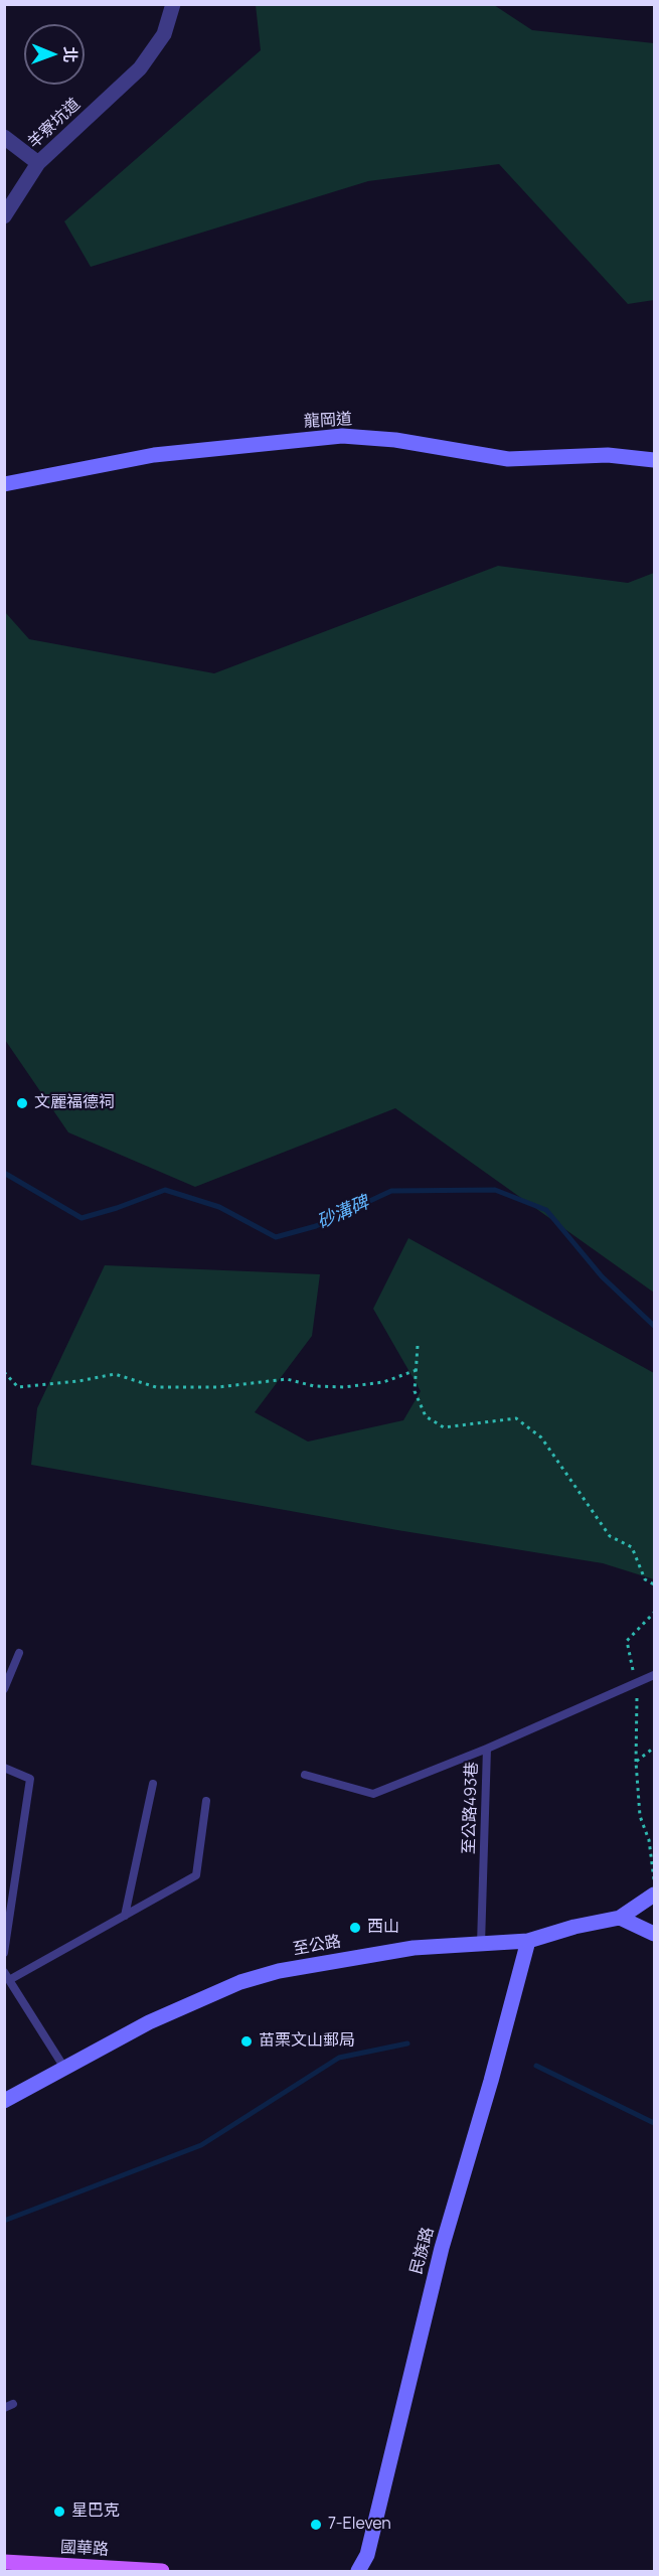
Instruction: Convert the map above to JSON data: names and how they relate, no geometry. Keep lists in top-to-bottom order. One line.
{"streets":{"main road":["國華路"],"street":["羊寮坑道","龍岡道","至公路","民族路"],"lane":["至公路493巷"]},"crossings":[["至公路493巷","至公路"],["至公路","民族路"]],"water":["砂溝碑"],"places":["文麗福德祠","西山","苗栗文山郵局","星巴克","7-Eleven"],"north":"right"}
